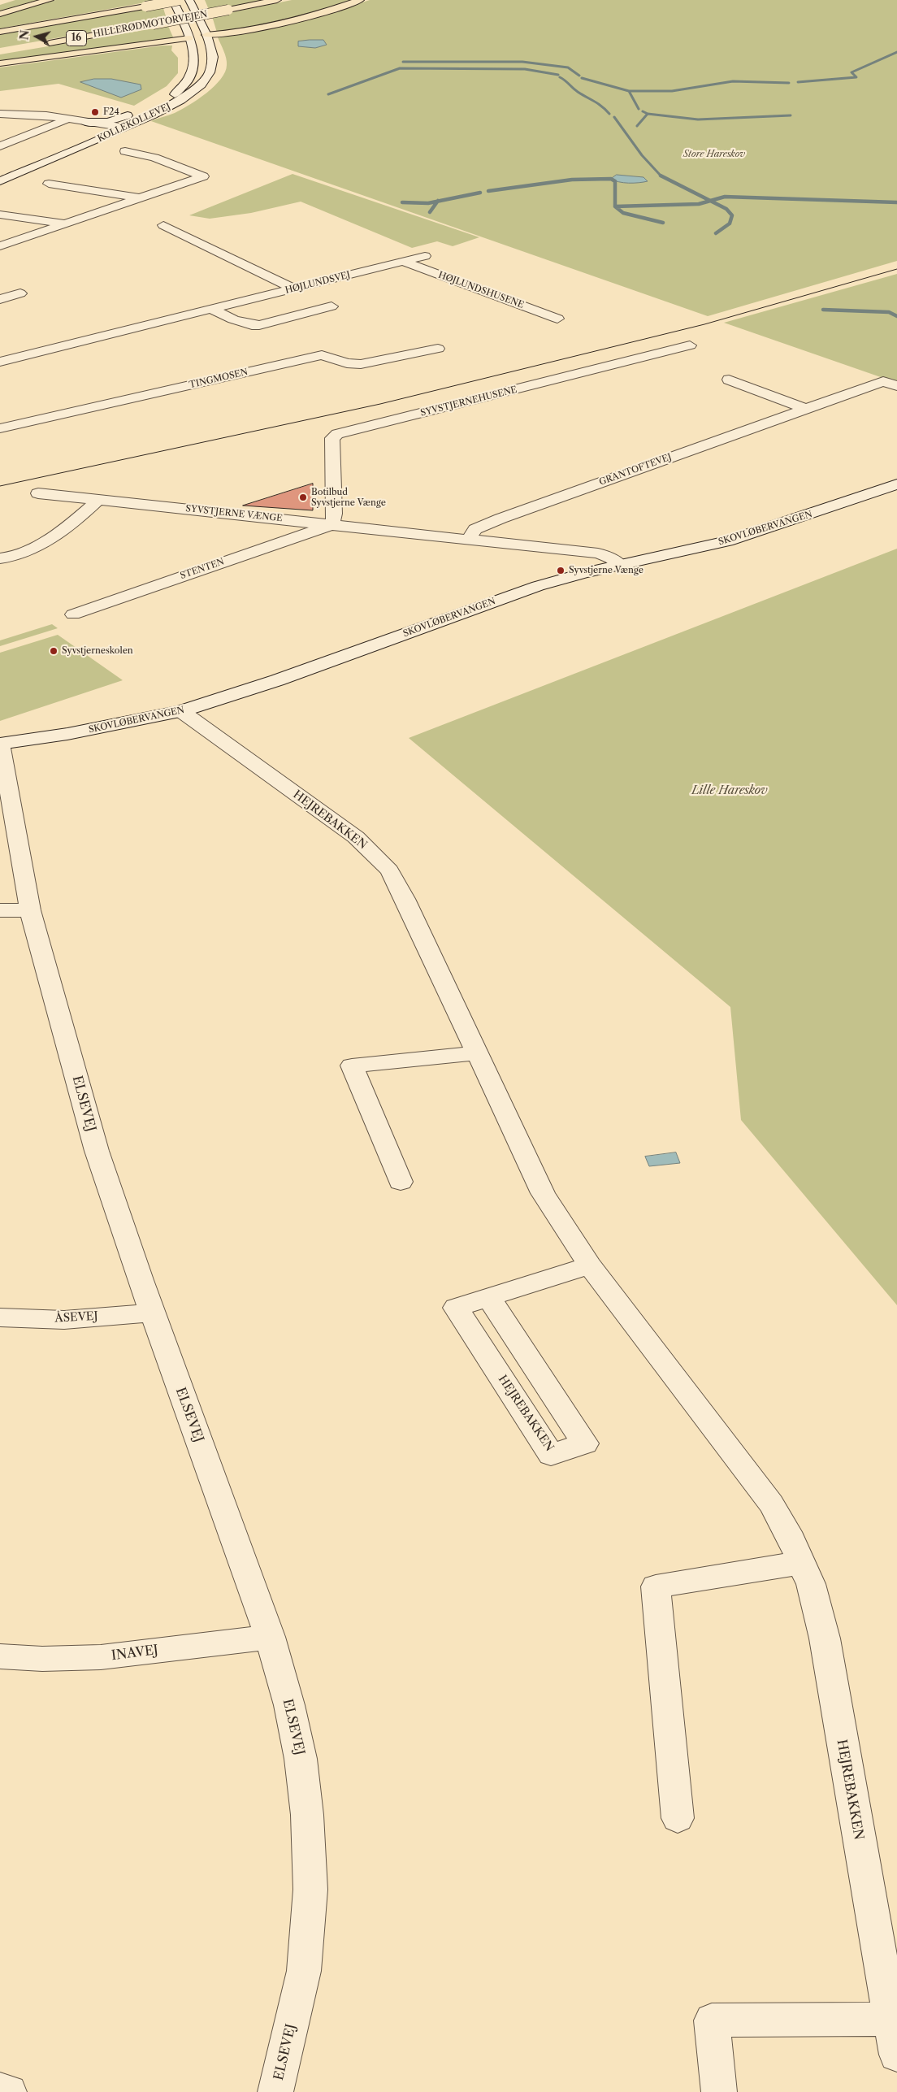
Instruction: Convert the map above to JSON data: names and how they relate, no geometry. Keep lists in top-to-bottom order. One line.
{"streets":{"highway":["HILLERØDMOTORVEJEN","16"],"street":["KOLLEKOLLEVEJ","HØJLUNDSVEJ","HØJLUNDSHUSENE","TINGMOSEN","SYVSTJERNEHUSENE","GRANTOFTEVEJ","SYVSTJERNE VÆNGE","SKOVLØBERVANGEN","STENTEN","HEJREBAKKEN","ELSEVEJ","ÅSEVEJ","INAVEJ"]},"crossings":[["HILLERØDMOTORVEJEN","KOLLEKOLLEVEJ"],["HØJLUNDSVEJ","HØJLUNDSHUSENE"],["SYVSTJERNEHUSENE","SYVSTJERNE VÆNGE"],["SYVSTJERNEHUSENE","STENTEN"],["GRANTOFTEVEJ","SYVSTJERNE VÆNGE"],["SYVSTJERNE VÆNGE","SKOVLØBERVANGEN"],["SYVSTJERNE VÆNGE","STENTEN"],["SKOVLØBERVANGEN","HEJREBAKKEN"],["SKOVLØBERVANGEN","ELSEVEJ"],["ELSEVEJ","ÅSEVEJ"],["ELSEVEJ","INAVEJ"]],"parks":["Store Hareskov","Lille Hareskov"],"places":["F24","Botilbud Syvstjerne Vænge","Syvstjerne Vænge","Syvstjerneskolen"],"north":"left"}
